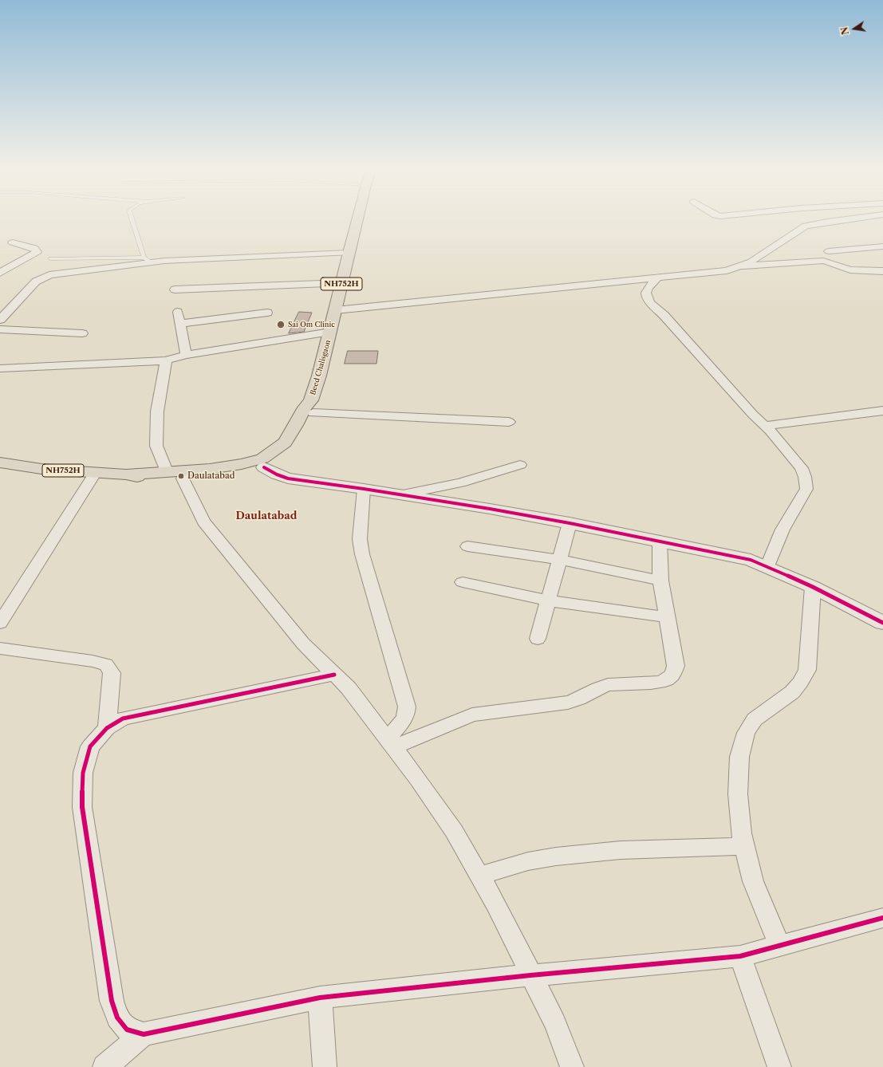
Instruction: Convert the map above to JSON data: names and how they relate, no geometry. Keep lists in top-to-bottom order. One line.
{"streets":{"highway":["NH752H","Beed Chalisgaon"]},"districts":["Daulatabad"],"places":["Sai Om Clinic","Daulatabad"],"north":"left"}
